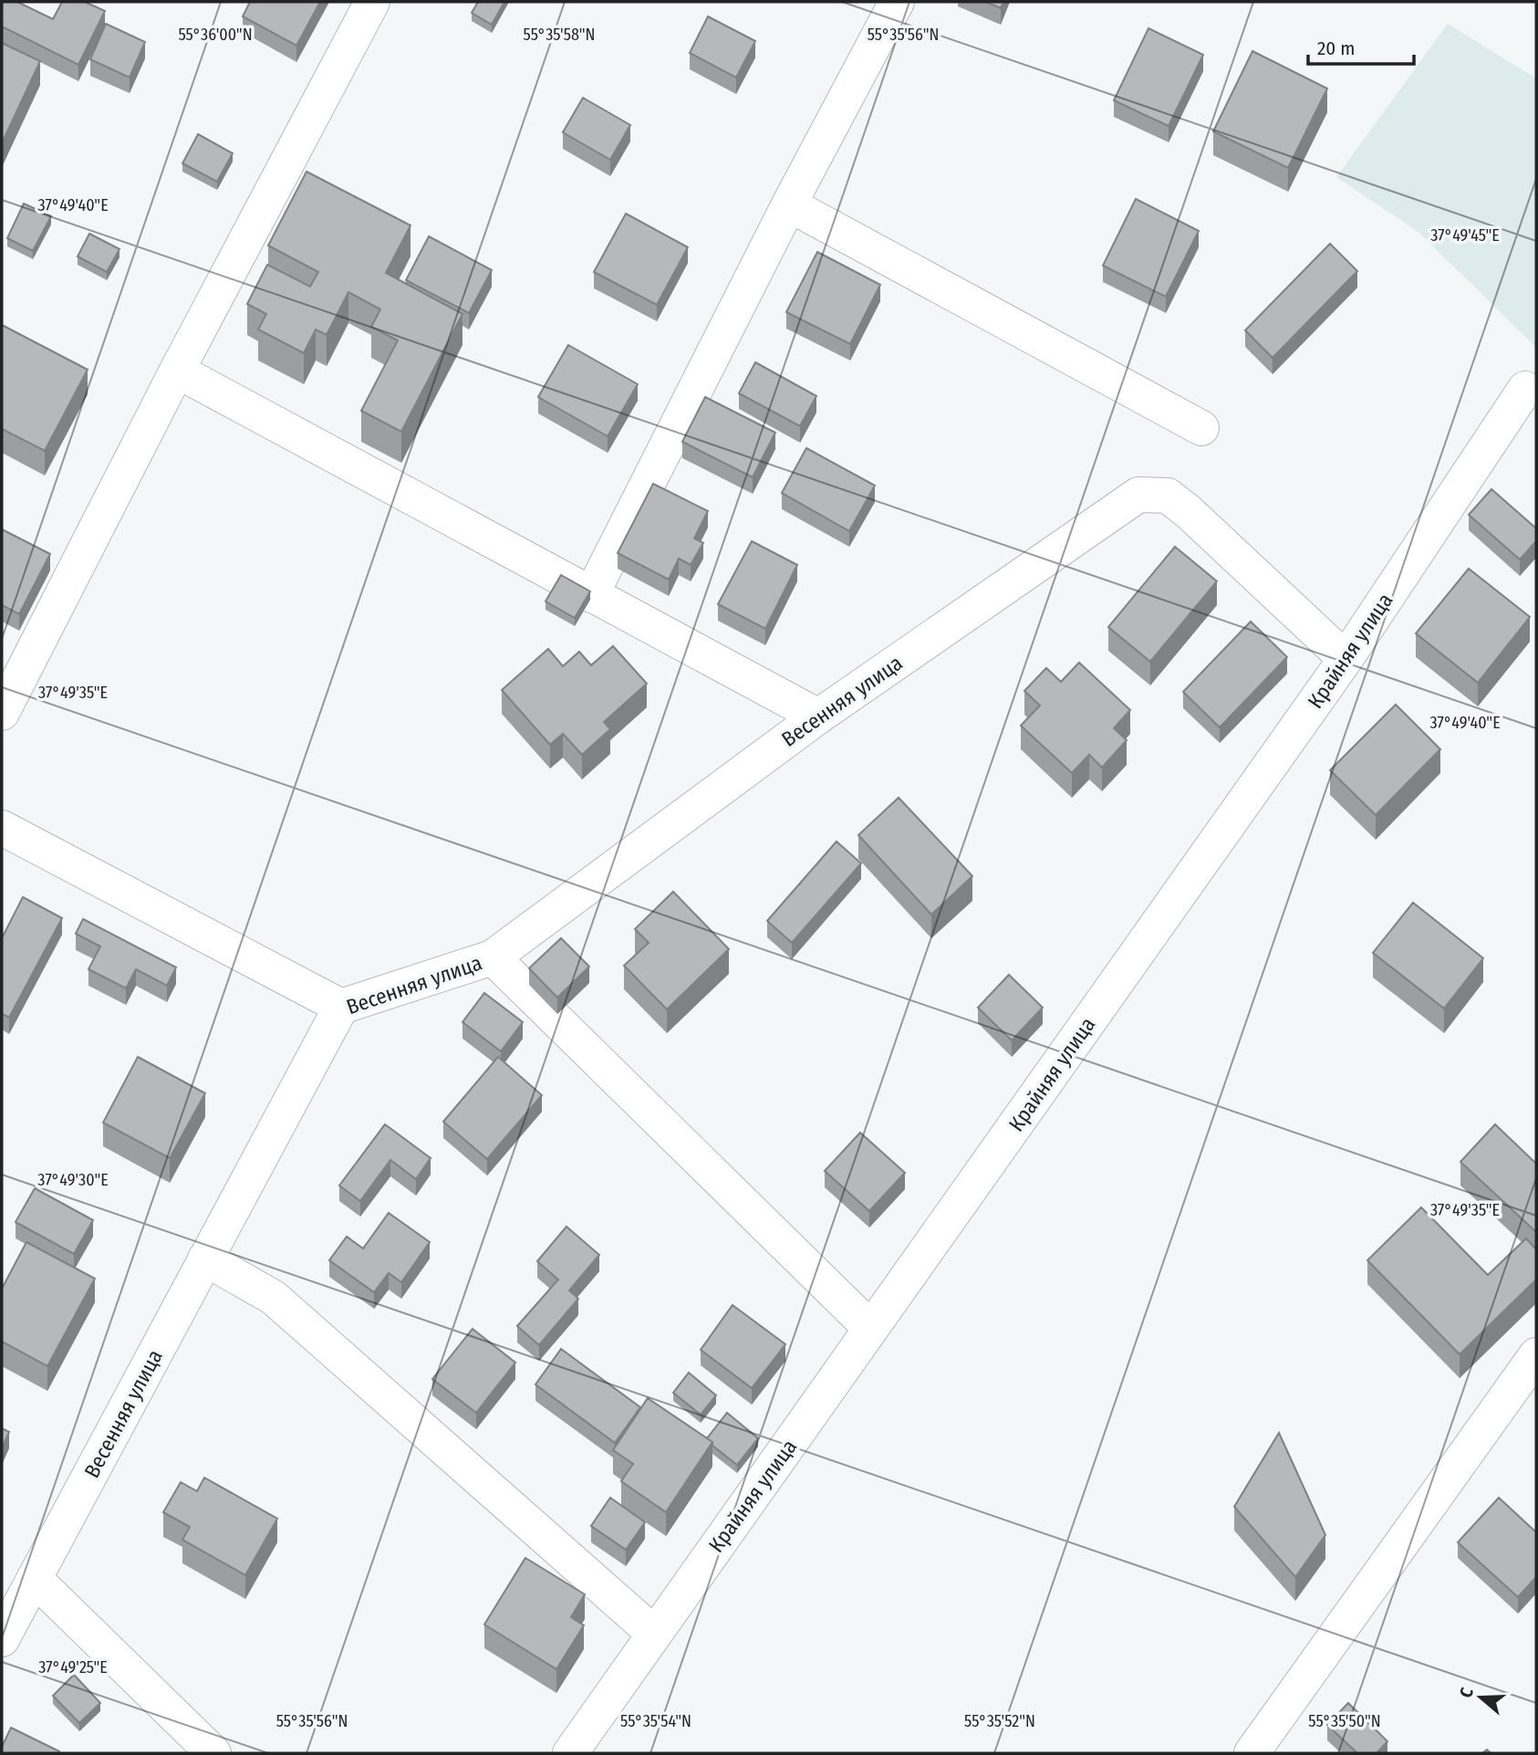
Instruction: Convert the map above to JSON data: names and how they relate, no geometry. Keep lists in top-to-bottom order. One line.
{"streets":{"street":["Крайняя улица","Весенняя улица"]},"crossings":[["Крайняя улица","Весенняя улица"]],"scale_bar":"20 m","north":"left","coordinates":["55°36'00\"N","55°35'58\"N","55°35'56\"N","37°49'40\"E","37°49'45\"E","37°49'35\"E","37°49'30\"E","37°49'25\"E","55°35'54\"N","55°35'52\"N","55°35'50\"N"]}
